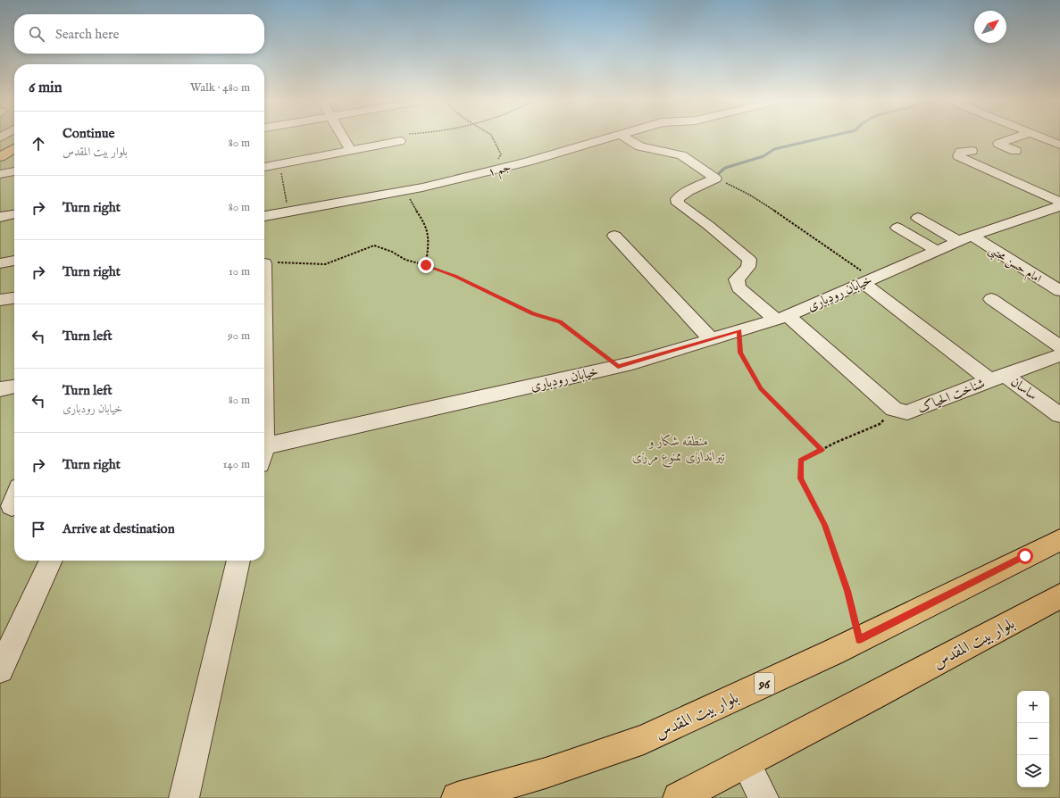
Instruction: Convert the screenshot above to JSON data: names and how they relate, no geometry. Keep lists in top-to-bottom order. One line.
{"streets":{"main road":["بلوار بیت المقدس","96"],"street":["جم ۱","امام حسن مجتبی","خیابان رودباری","ساسان","شناخت الحیاک"]},"crossings":[["امام حسن مجتبی","خیابان رودباری"],["خیابان رودباری","ساسان"],["ساسان","شناخت الحیاک"]],"parks":["منطقه شکار و تیراندازی ممنوع مرزی"],"north":"top right","page":{"search":"Search here","heading":["6 min","Walk · 480 m"],"list":[["Continue","بلوار بیت المقدس","80 m"],["Turn right","80 m"],["Turn right","10 m"],["Turn left","90 m"],["Turn left","خیابان رودباری","80 m"],["Turn right","140 m"],"Arrive at destination"],"map_buttons":["+","−"]}}
